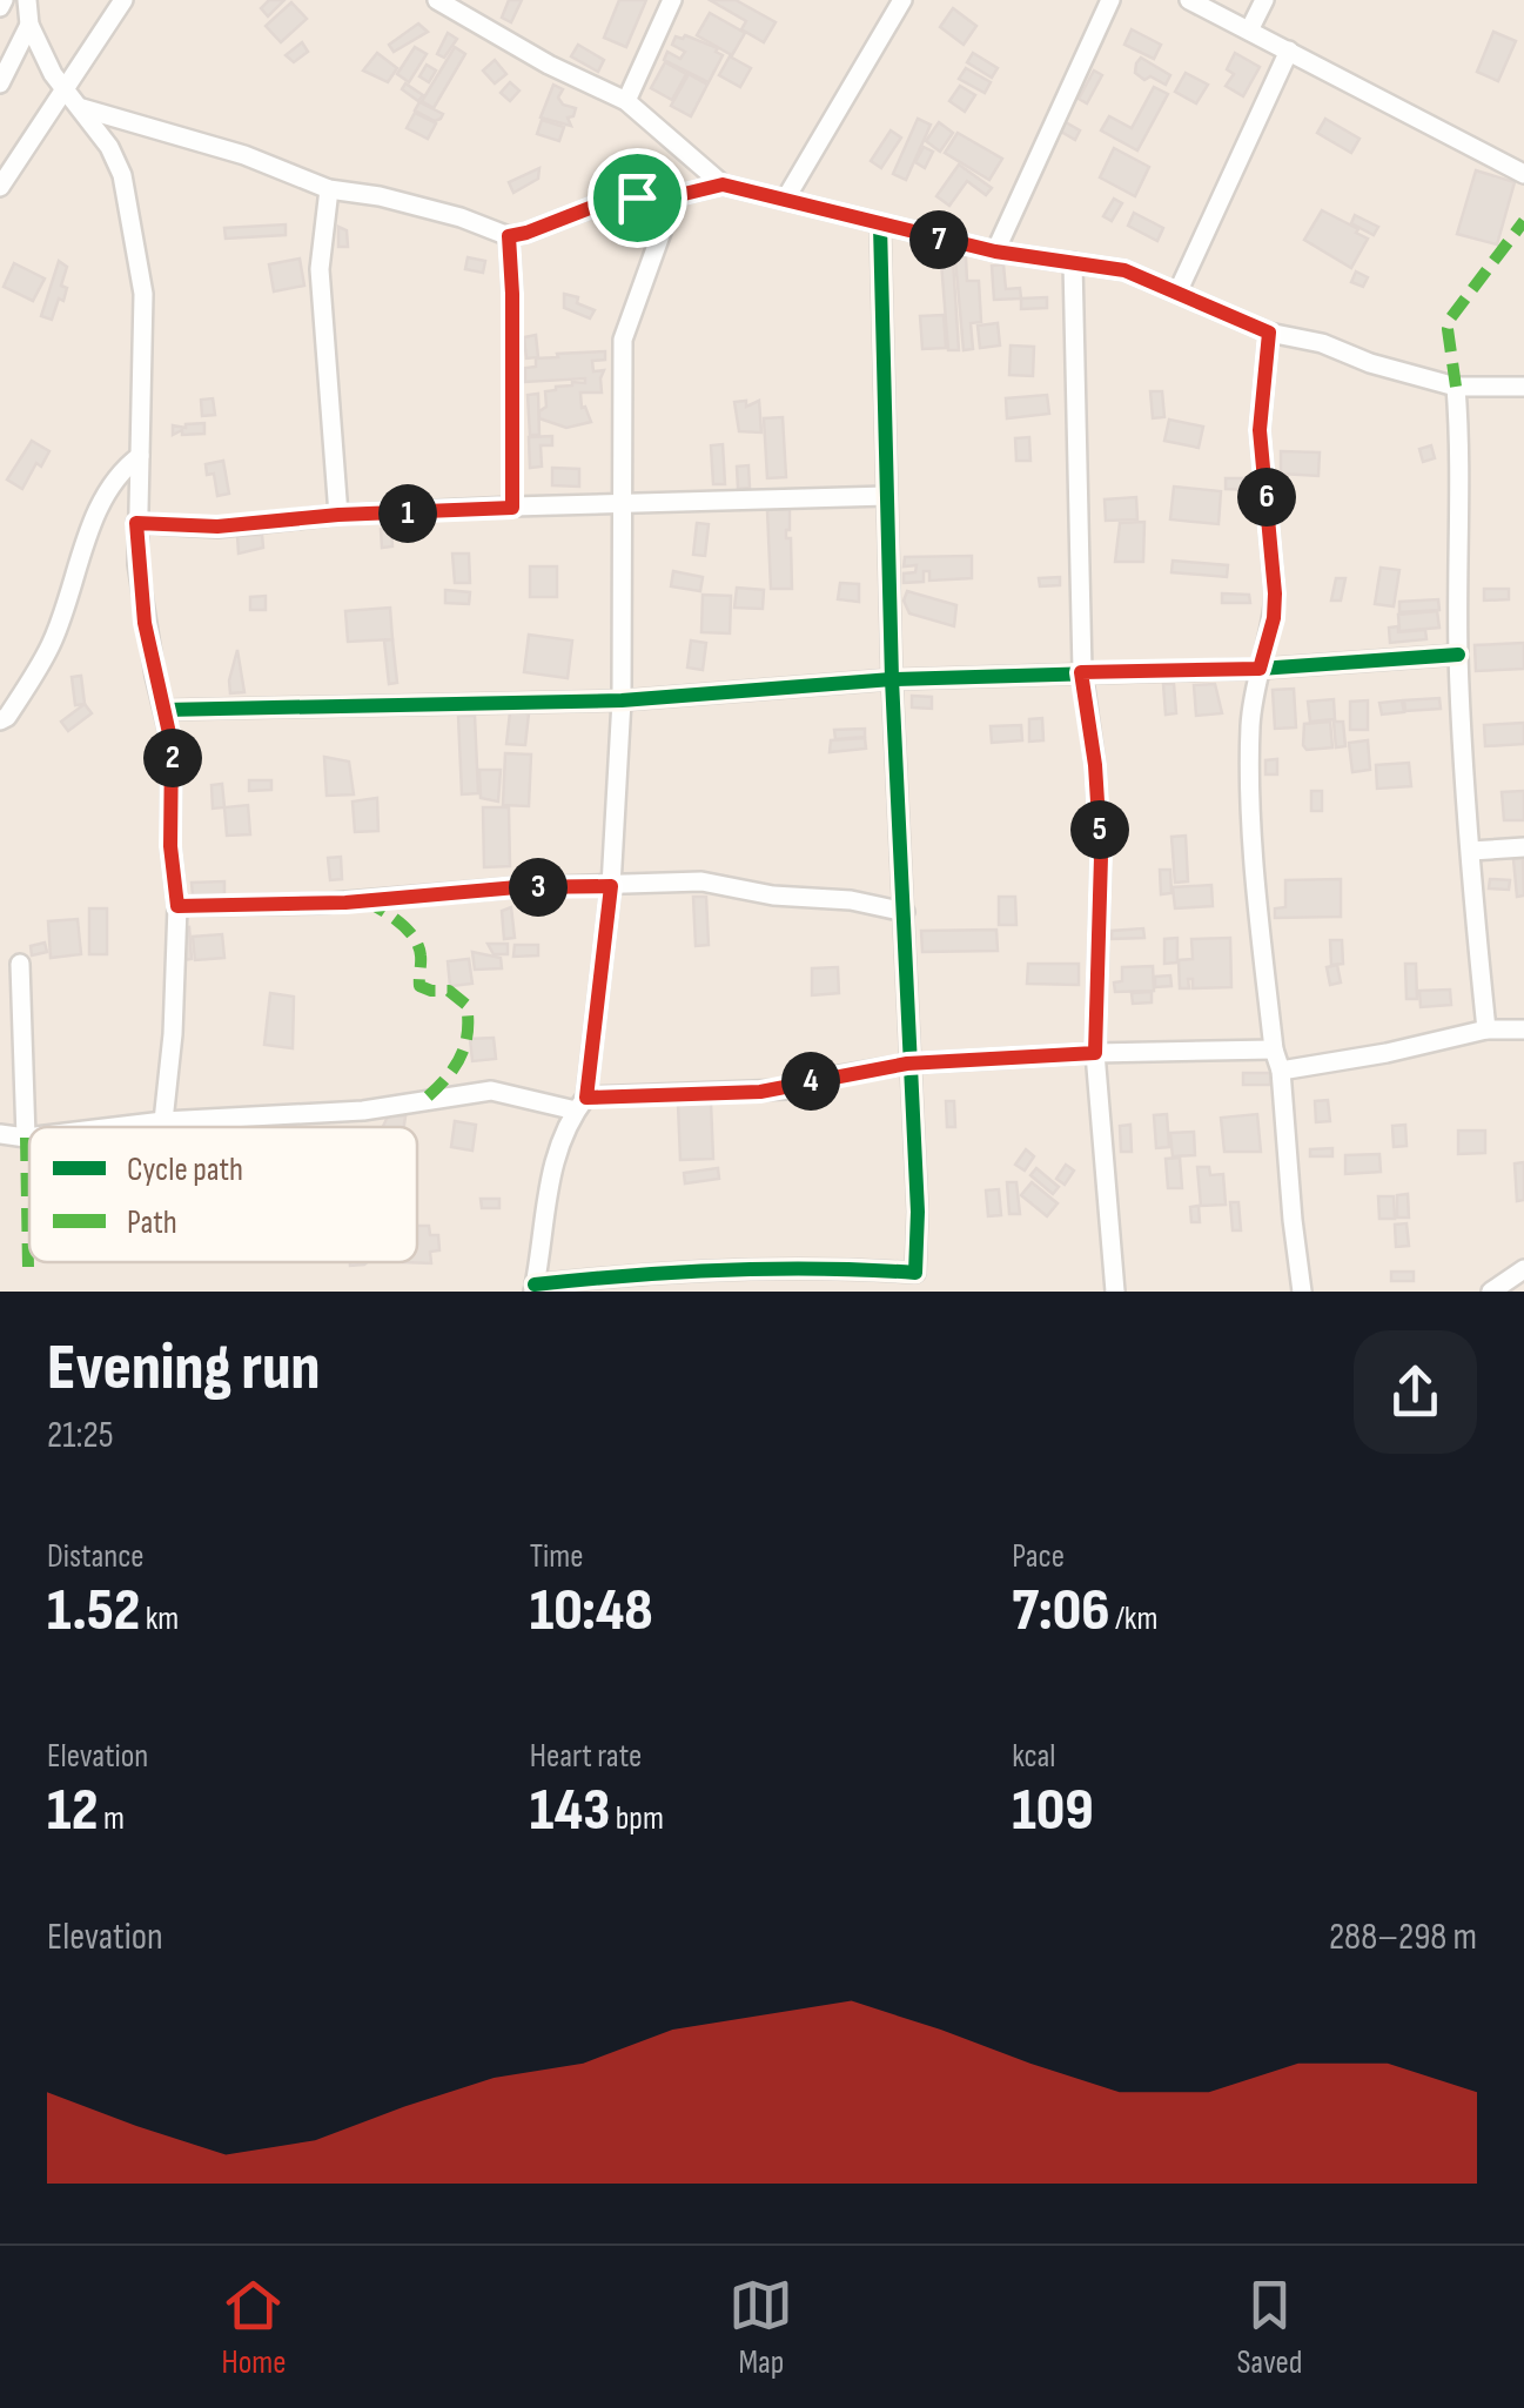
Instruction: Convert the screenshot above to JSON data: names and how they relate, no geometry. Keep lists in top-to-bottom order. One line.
{"legend":["Cycle path","Path"],"page":{"pins":["7","6","1","2","5","3","4"],"heading":["Evening run","21:25"],"stats":[["Distance","1.52 km"],["Time","10:48"],["Pace","7:06 /km"],["Elevation","12 m"],["Heart rate","143 bpm"],["kcal","109"]],"chart":["Elevation","288–298 m"],"tabs":["Home","Map","Saved"]}}
